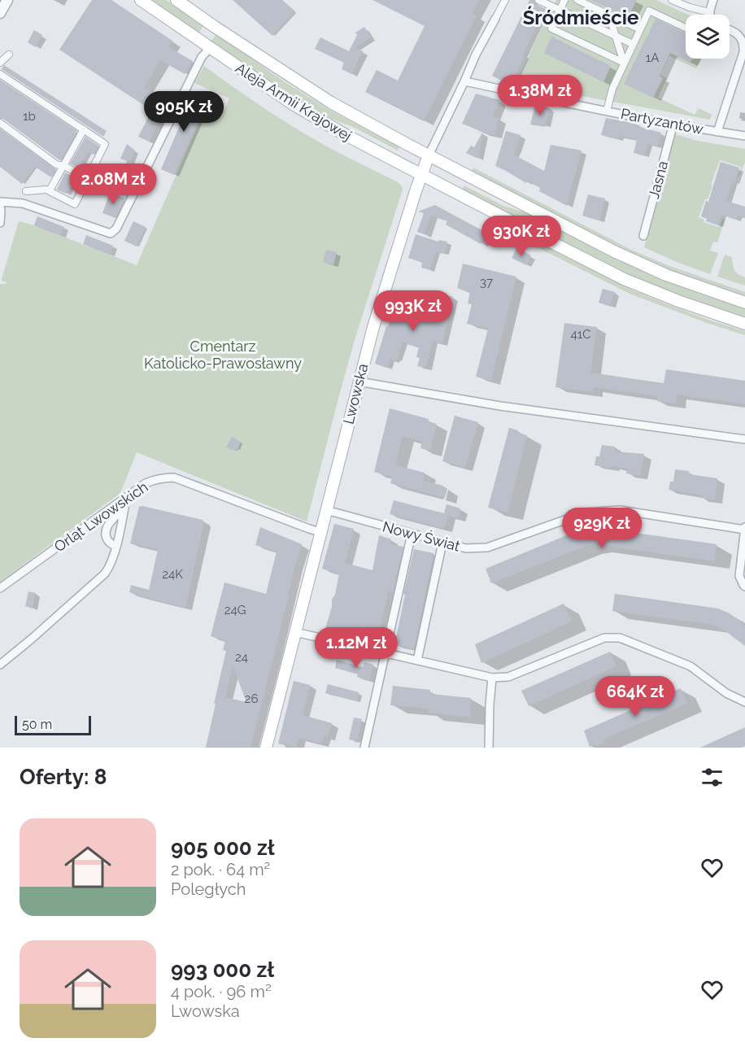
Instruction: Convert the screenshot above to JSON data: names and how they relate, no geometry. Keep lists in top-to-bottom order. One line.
{"streets":{"main road":["Aleja Armii Krajowej","Lwowska"],"street":["Partyzantów","Jasna","Orląt Lwowskich","Nowy Świat"]},"crossings":[["Aleja Armii Krajowej","Lwowska"],["Partyzantów","Jasna"],["Partyzantów","Lwowska"],["Lwowska","Orląt Lwowskich"],["Lwowska","Nowy Świat"]],"districts":["Śródmieście"],"parks":["Cmentarz Katolicko-Prawosławny"],"house_numbers":["1A","1b","37","41C","24K","24G","24","26"],"scale_bar":"50 m","page":{"price":["1.38M zł","905K zł","2.08M zł","930K zł","993K zł","929K zł","1.12M zł","664K zł"],"scale":"50 m","heading":"Oferty: 8","list":[{"name":"905 000 zł","note":"2 pok. · 64 m² · Poległych"},{"name":"993 000 zł","note":"4 pok. · 96 m² · Lwowska"}]}}
